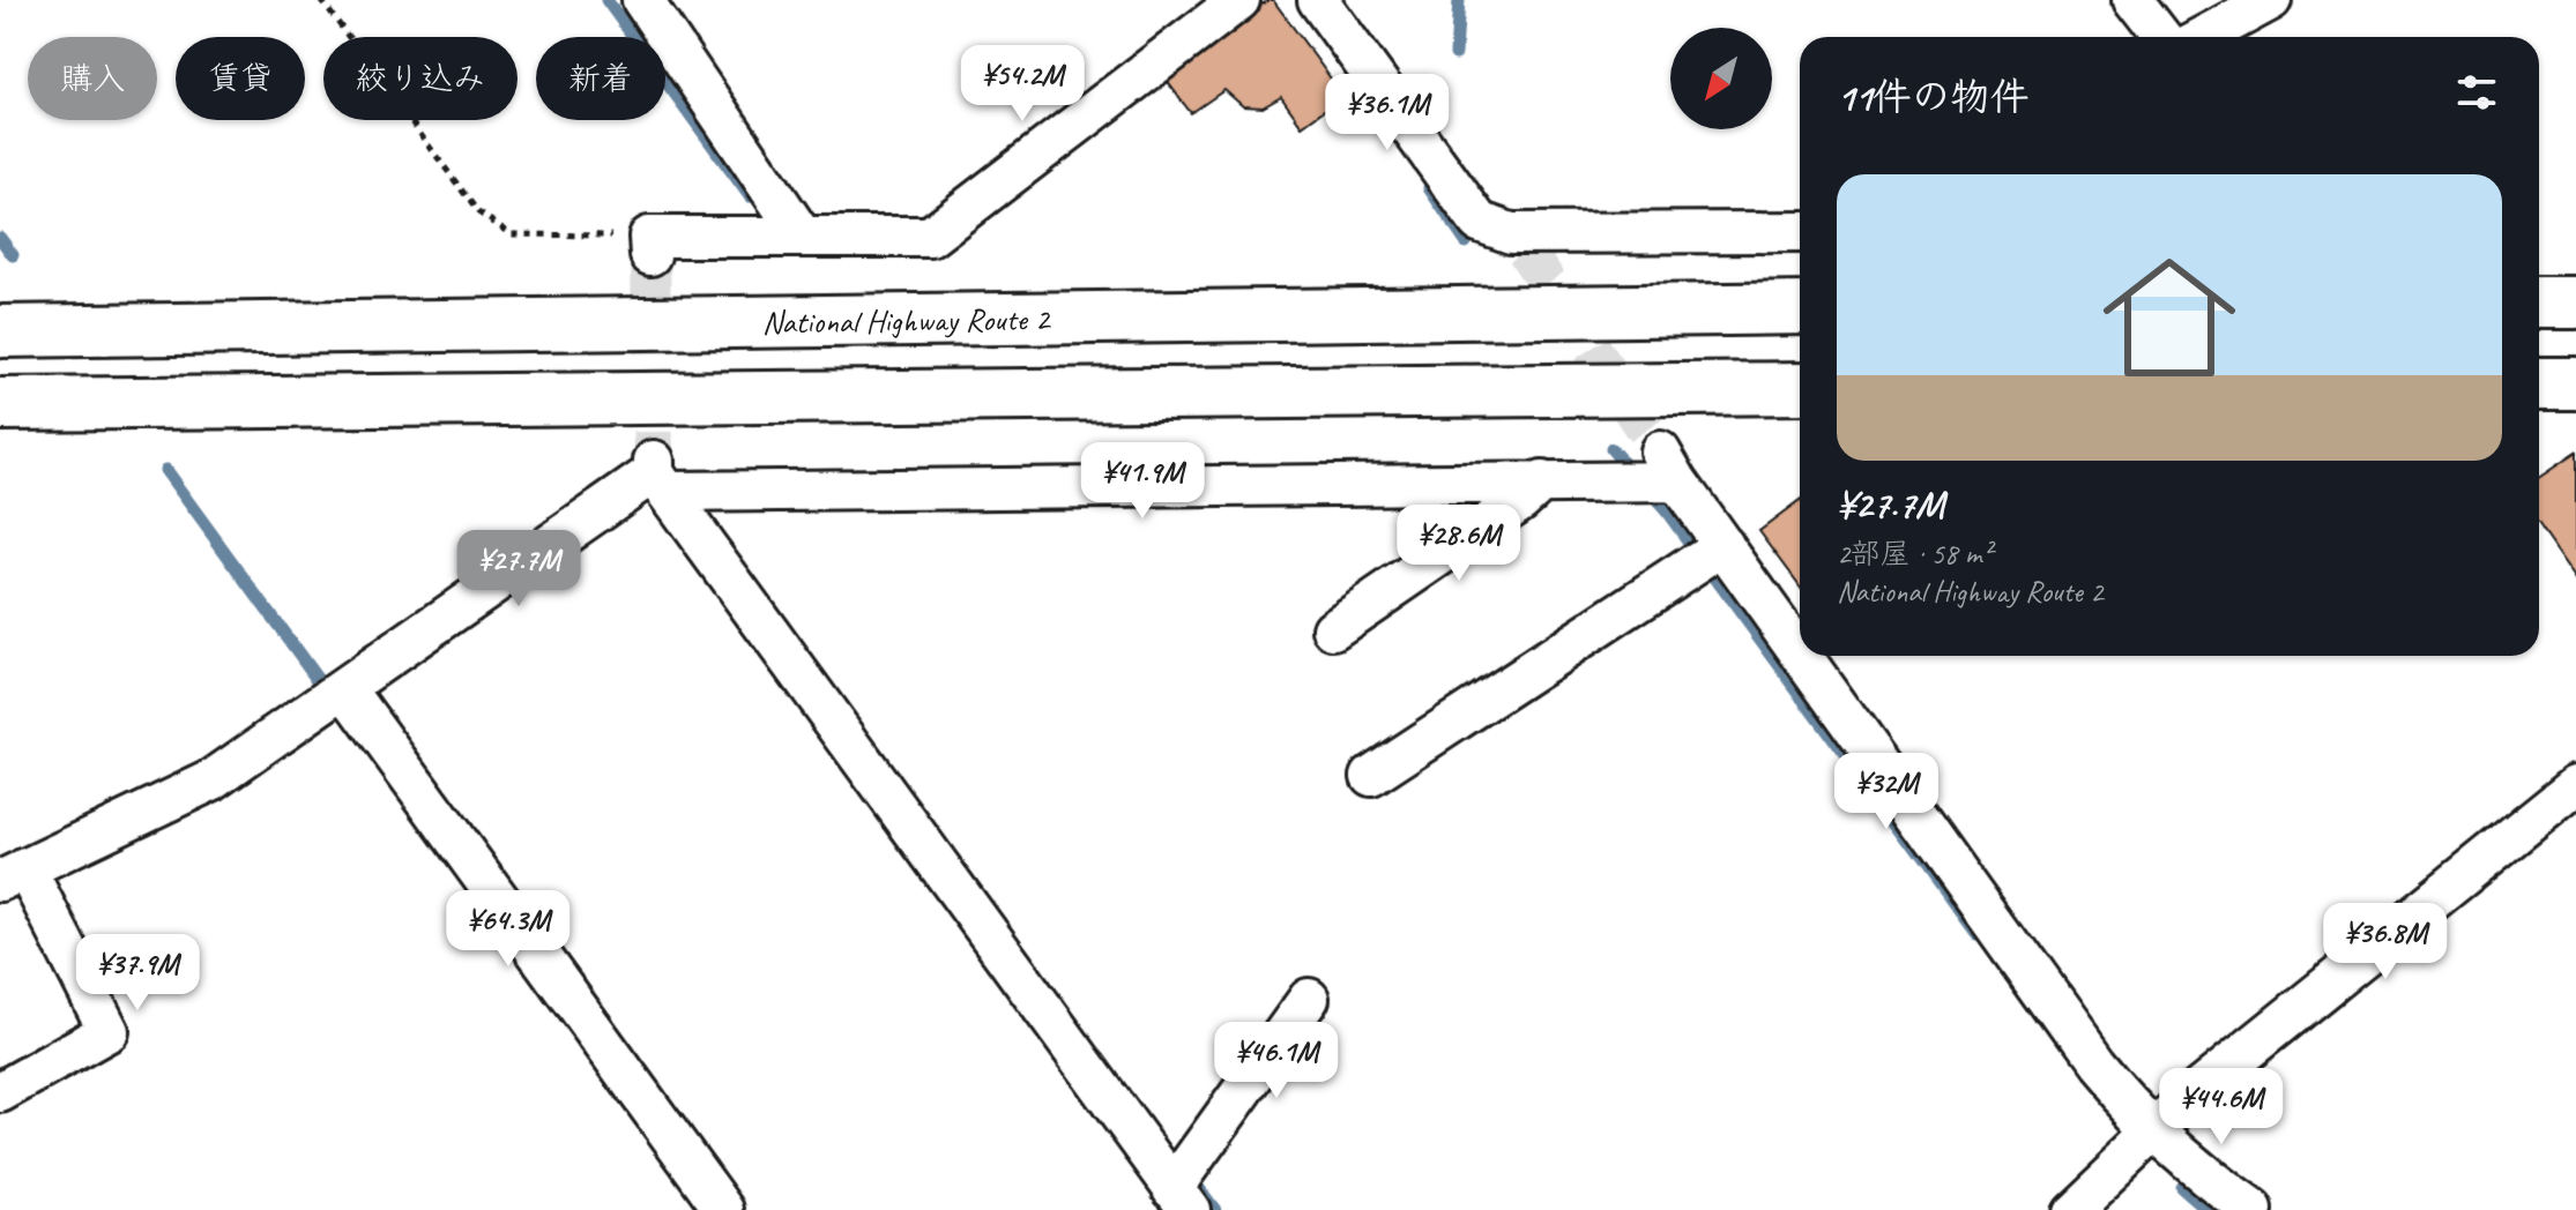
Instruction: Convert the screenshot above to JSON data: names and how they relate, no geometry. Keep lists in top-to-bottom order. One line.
{"streets":{"highway":["National Highway Route 2"]},"north":"bottom left","page":{"chip":["購入","賃貸","絞り込み","新着"],"heading":"11件の物件","price":["¥54.2M","¥36.1M","¥41.9M","¥28.6M","¥27.7M","¥32M","¥64.3M","¥36.8M","¥37.9M","¥46.1M","¥44.6M"],"list":[{"name":"¥27.7M","note":"2部屋 · 58 m² · National Highway Route 2"}]}}
